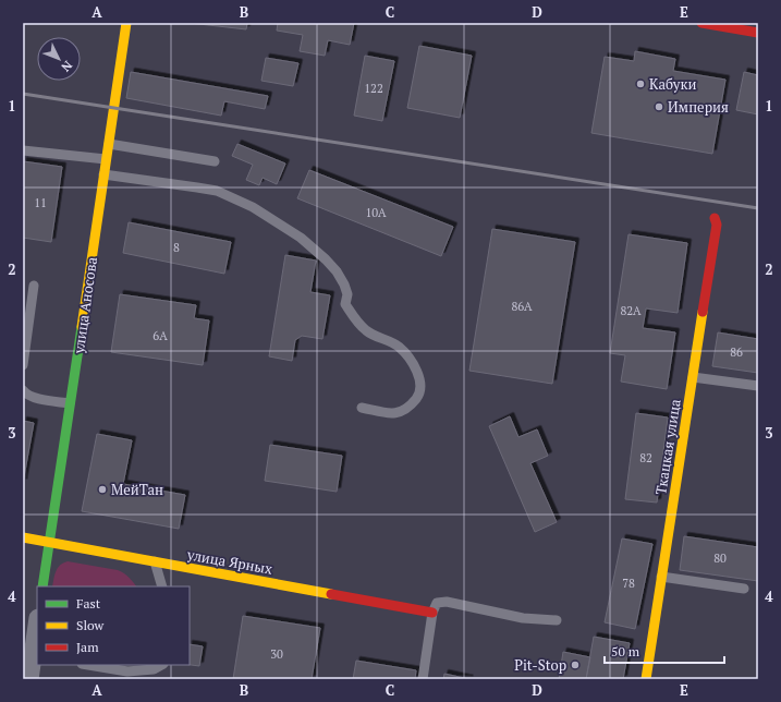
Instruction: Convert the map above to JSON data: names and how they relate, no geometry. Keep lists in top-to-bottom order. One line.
{"streets":{"street":["улица Аносова","Ткацкая улица","улица Ярных"]},"crossings":[["улица Аносова","улица Ярных"]],"places":["Кабуки","Империя","МейТан","Pit-Stop"],"house_numbers":["122","11","10А","8","86А","82А","6А","86","82","80","78","30"],"legend":["Fast","Slow","Jam"],"scale_bar":"50 m","north":"bottom right","grid":{"columns":["A","B","C","D","E"],"rows":["1","2","3","4"]}}
